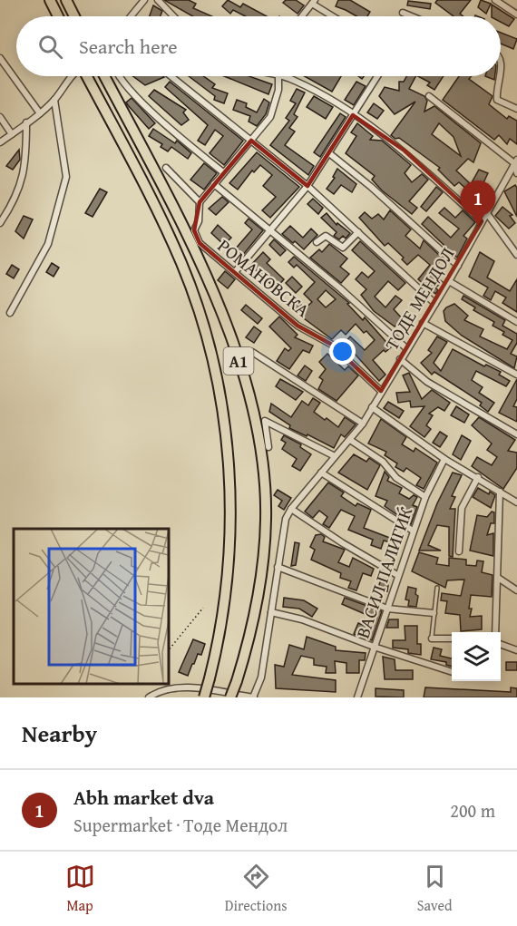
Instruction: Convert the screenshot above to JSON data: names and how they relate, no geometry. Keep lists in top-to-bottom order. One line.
{"streets":{"highway":["A1"],"street":["РОМАНОВСКА","ТОДЕ МЕНДОЛ","ВАСИЛ ПАЛИГИЌ"]},"crossings":[["РОМАНОВСКА","ТОДЕ МЕНДОЛ"]],"page":{"search":"Search here","pins":"1","heading":"Nearby","list":[{"mark":"1","name":"Abh market dva","note":"Supermarket · Тоде Мендол","value":"200 m"}],"nav":["Map","Directions","Saved"]}}
